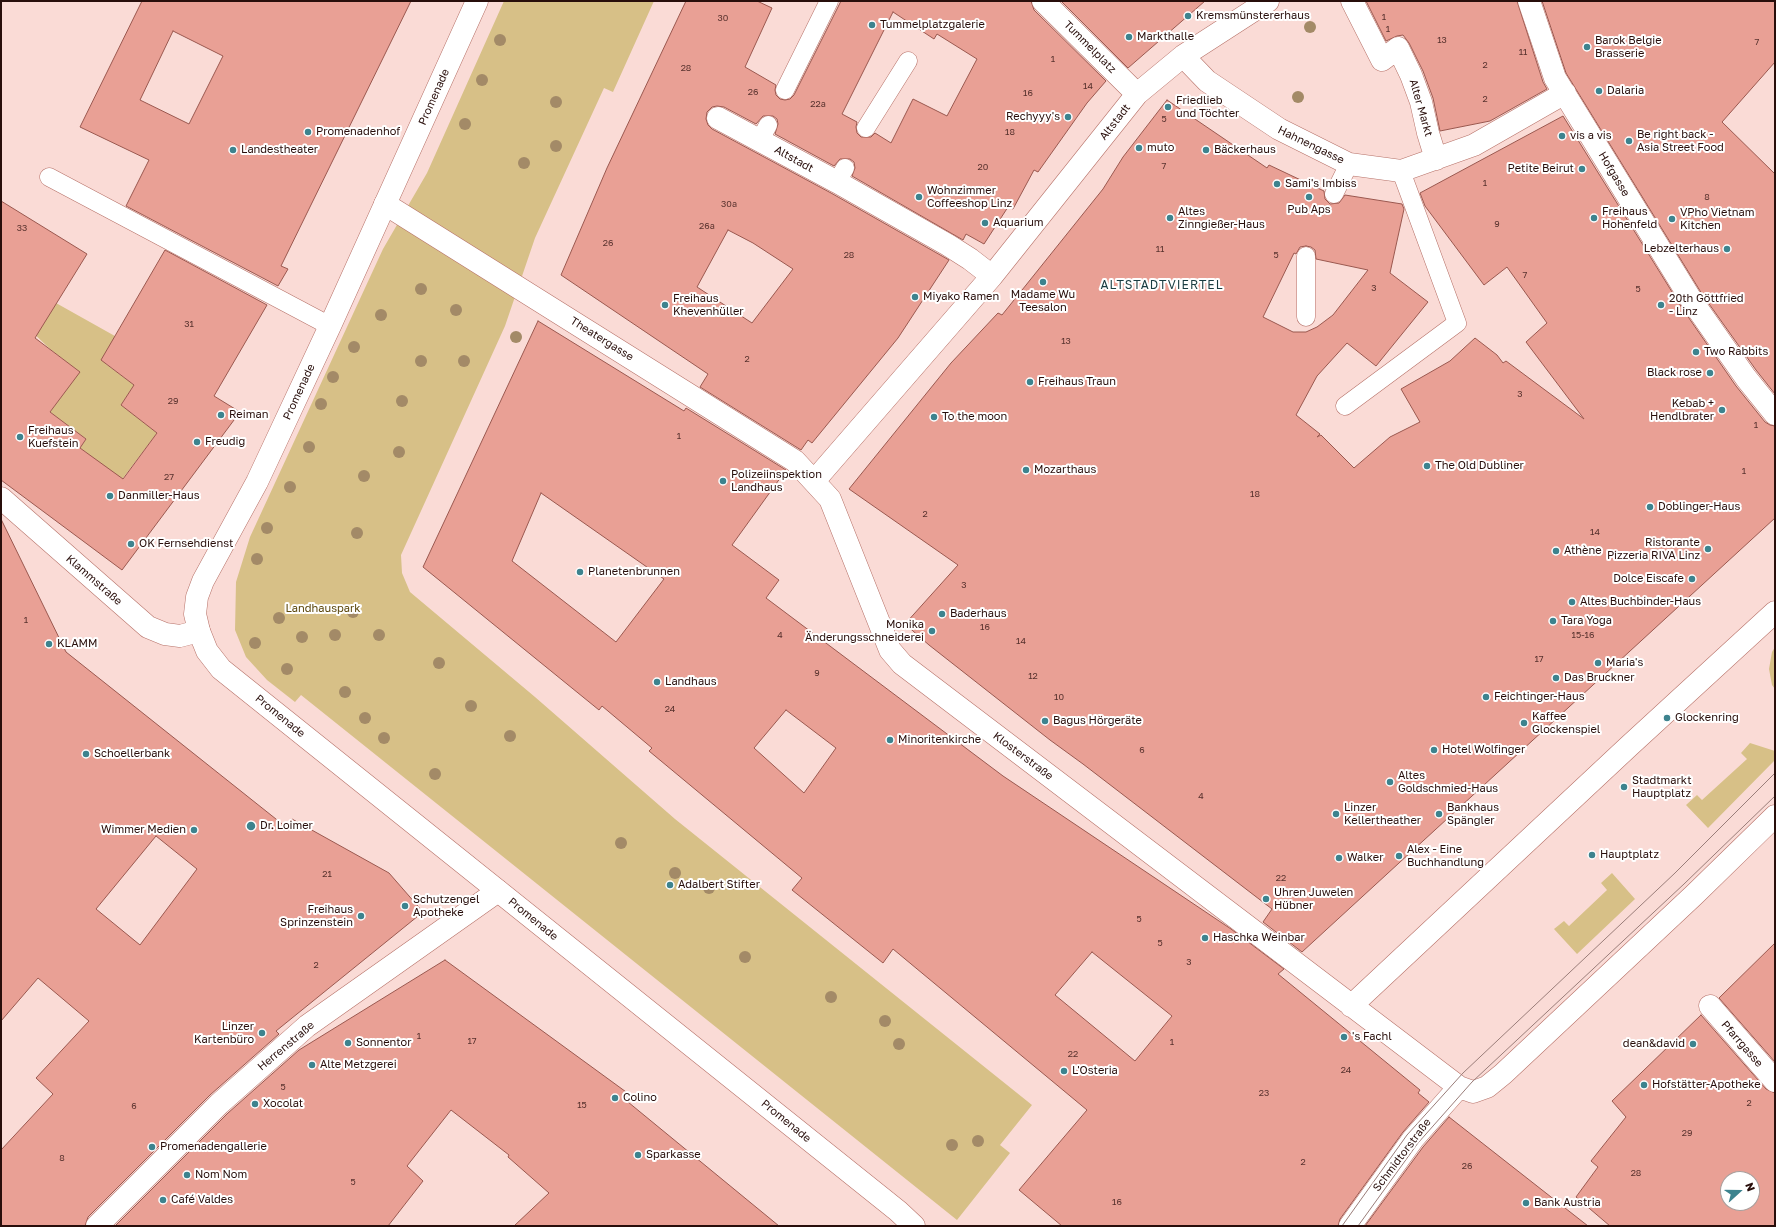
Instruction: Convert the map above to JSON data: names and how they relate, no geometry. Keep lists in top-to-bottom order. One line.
{"streets":{"street":["Tummelplatz","Promenade","Alter Markt","Altstadt","Hahnengasse","Hofgasse","Theatergasse","Klammstraße","Klosterstraße","Pfarrgasse","Herrenstraße","Schmidtorstraße"]},"crossings":[["Tummelplatz","Altstadt"],["Promenade","Theatergasse"],["Promenade","Klammstraße"],["Promenade","Herrenstraße"],["Alter Markt","Hahnengasse"],["Altstadt","Hahnengasse"],["Altstadt","Theatergasse"],["Altstadt","Klosterstraße"],["Hahnengasse","Hofgasse"],["Theatergasse","Klosterstraße"]],"districts":["ALTSTADTVIERTEL"],"parks":["Landhauspark"],"places":["Kremsmünstererhaus","Tummelplatzgalerie","Markthalle","Barok Belgie Brasserie","Dalaria","Friedlieb und Töchter","Rechyyy's","Promenadenhof","vis a vis","Be right back - Asia Street Food","muto","Landestheater","Bäckerhaus","Petite Beirut","Sami's Imbiss","Wohnzimmer Coffeeshop Linz","Pub Aps","Altes Zinngießer-Haus","Freihaus Hohenfeld","VPho Vietnam Kitchen","Aquarium","Lebzelterhaus","Madame Wu Teesalon","Miyako Ramen","Freihaus Khevenhüller","20th Göttfried - Linz","Two Rabbits","Black rose","Freihaus Traun","Kebab + Hendlbrater","Reiman","To the moon","Freihaus Kuefstein","Freudig","The Old Dubliner","Mozarthaus","Polizeiinspektion Landhaus","Danmiller-Haus","Doblinger-Haus","OK Fernsehdienst","Ristorante Pizzeria RIVA Linz","Athène","Planetenbrunnen","Dolce Eiscafe","Altes Buchbinder-Haus","Baderhaus","Tara Yoga","Monika Änderungsschneiderei","KLAMM","Maria's","Das Bruckner","Landhaus","Feichtinger-Haus","Glockenring","Bagus Hörgeräte","Kaffee Glockenspiel","Minoritenkirche","Hotel Wolfinger","Schoellerbank","Altes Goldschmied-Haus","Stadtmarkt Hauptplatz","Linzer Kellertheather","Bankhaus Spängler","Dr. Loimer","Wimmer Medien","Hauptplatz","Alex - Eine Buchhandlung","Walker","Adalbert Stifter","Uhren Juwelen Hübner","Schutzengel Apotheke","Freihaus Sprinzenstein","Haschka Weinbar","Linzer Kartenbüro","'s Fachl","Sonnentor","dean&david","Alte Metzgerei","L'Osteria","Hofstätter-Apotheke","Colino","Xocolat","Promenadengallerie","Sparkasse","Nom Nom","Café Valdes","Bank Austria"],"house_numbers":["1","30","1","13","7","11","1","2","28","14","26","16","2","22a","5","18","7","20","1","8","30a","9","26a","33","26","11","28","5","7","3","5","31","13","2","3","29","1","1","1","27","18","2","14","3","1","16","4","15-16","14","17","9","12","10","24","6","4","21","22","5","5","3","2","1","17","1","22","24","5","23","2","15","6","29","8","2","26","28","5","16"],"north":"right"}
